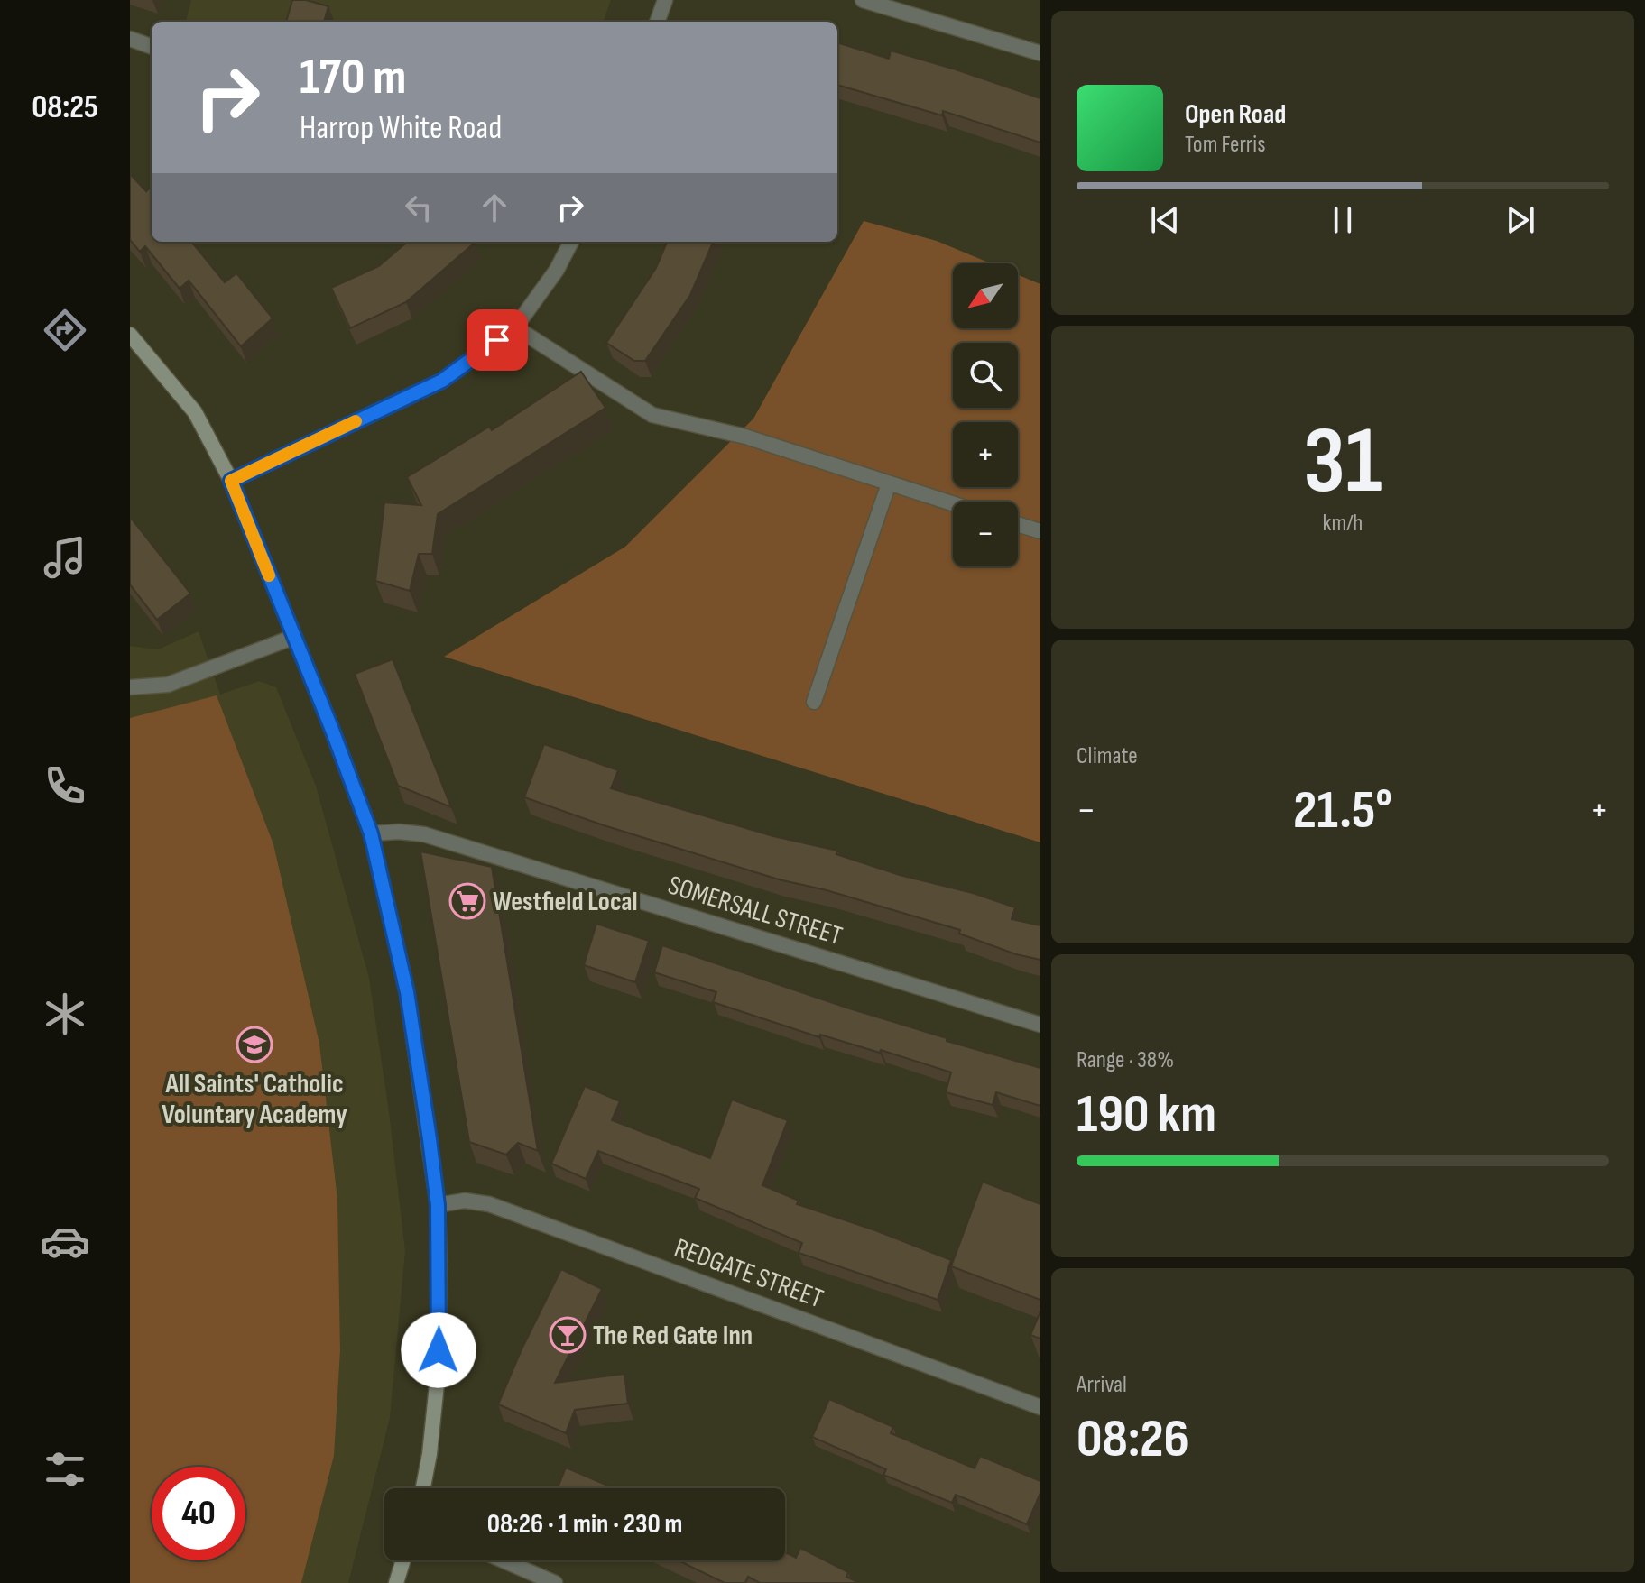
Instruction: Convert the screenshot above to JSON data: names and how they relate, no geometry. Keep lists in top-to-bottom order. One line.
{"streets":{"street":["SOMERSALL STREET","REDGATE STREET"]},"places":{"supermarket":["Westfield Local"],"school or university":["All Saints' Catholic Voluntary Academy"],"bar":["The Red Gate Inn"]},"north":"bottom left","page":{"tabs":"08:25","turn":["170 m","Harrop White Road"],"song":["Open Road","Tom Ferris"],"map_buttons":["+","−"],"tile":[["31","km/h"],"Climate",["Range · 38%","190 km"],["Arrival","08:26"]],"heat":["−","21.5°","+"],"limit":"40","trip":"08:26 · 1 min · 230 m"}}
